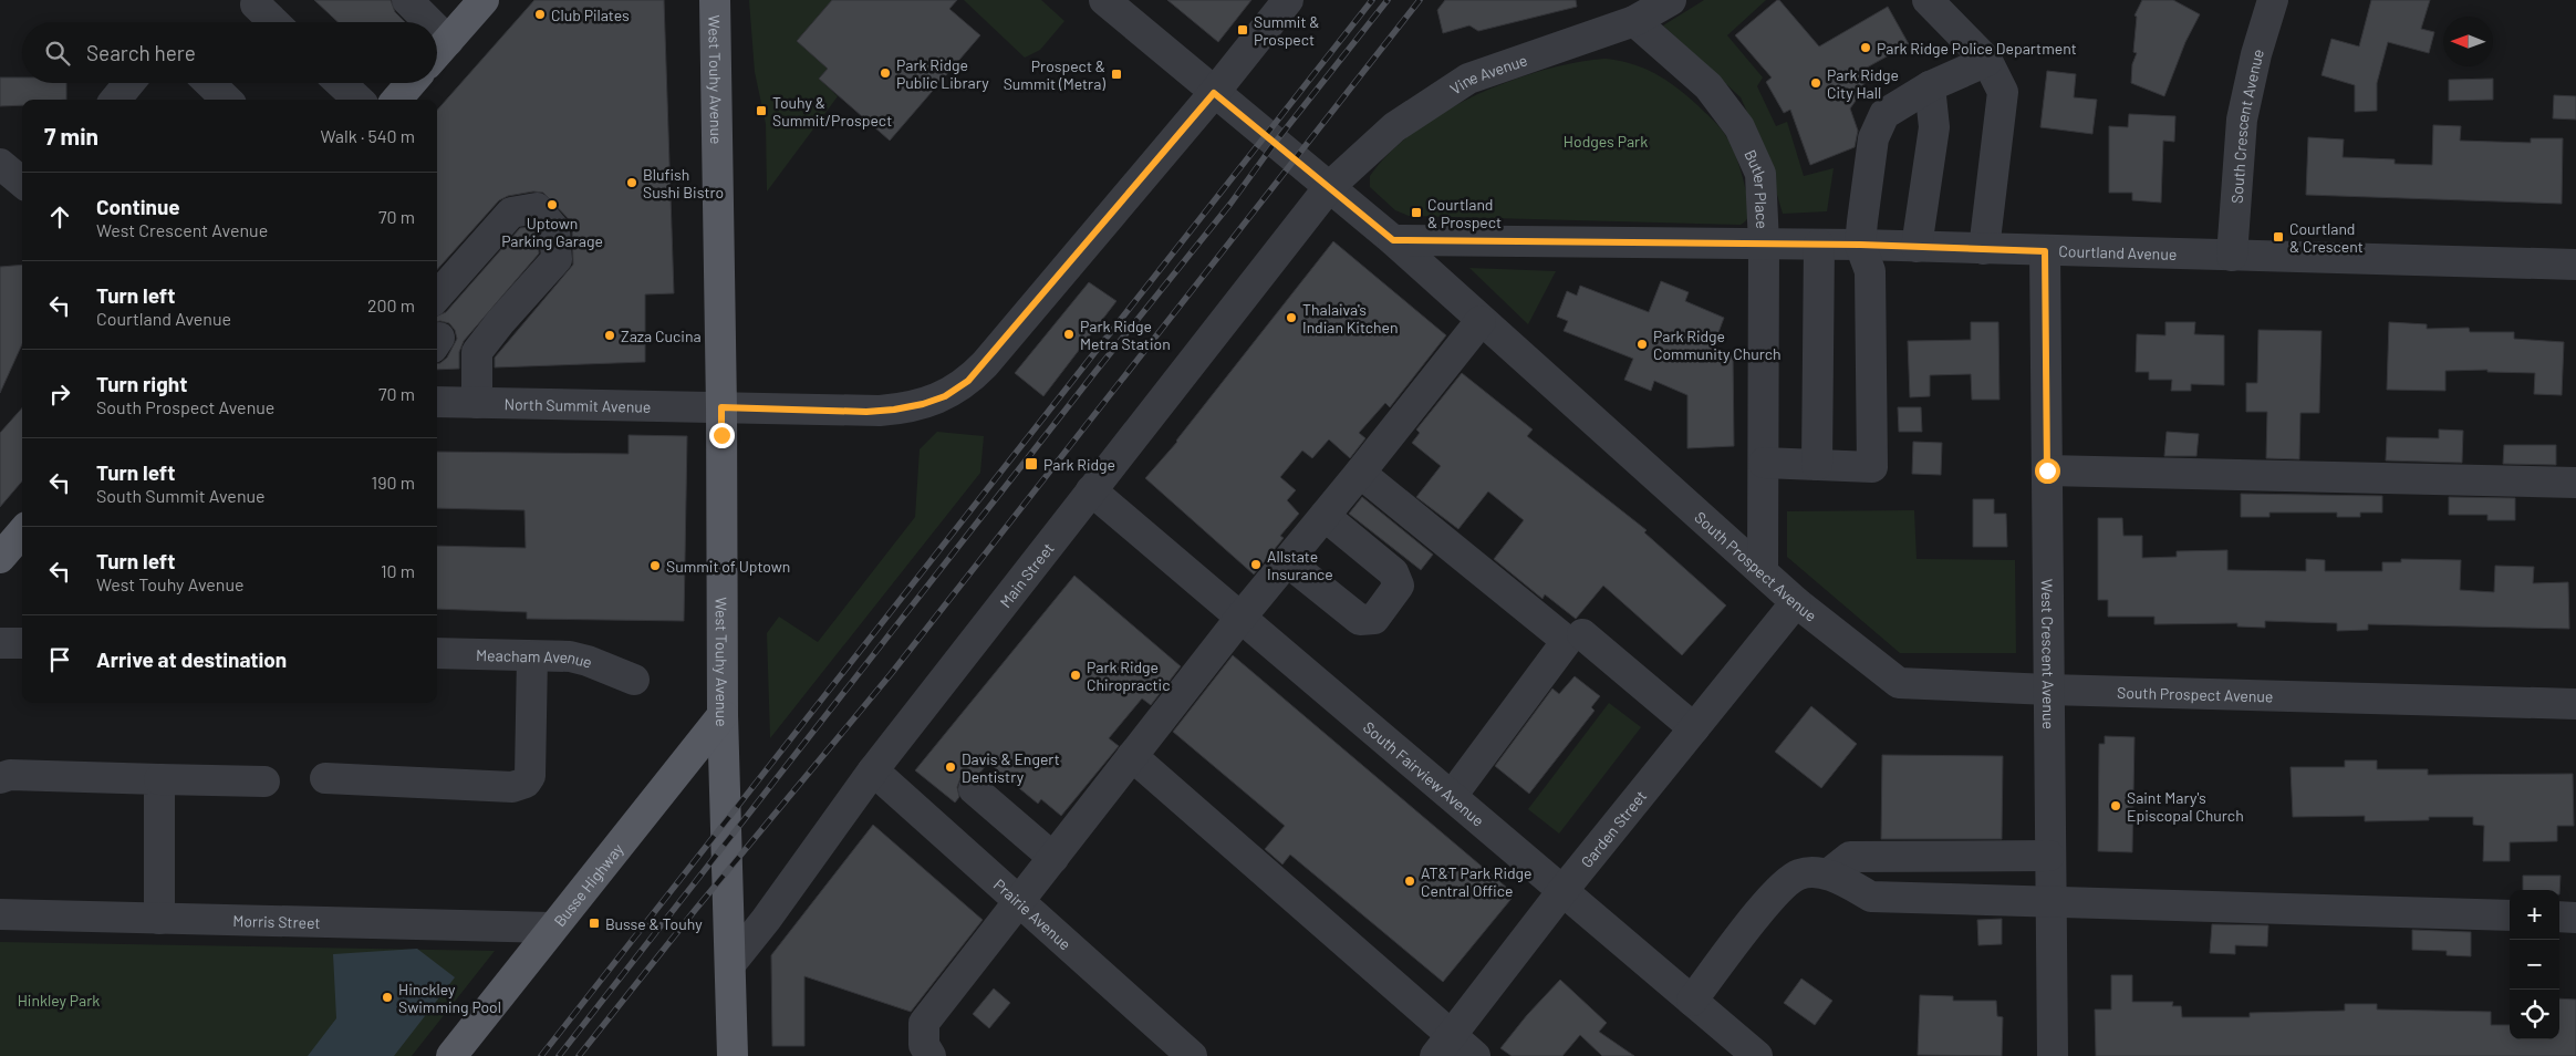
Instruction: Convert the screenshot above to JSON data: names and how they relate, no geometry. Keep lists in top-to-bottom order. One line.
{"streets":{"main road":["West Touhy Avenue","Busse Highway"],"street":["Vine Avenue","South Crescent Avenue","Butler Place","Courtland Avenue","North Summit Avenue","South Prospect Avenue","Main Street","West Crescent Avenue","Meacham Avenue","South Fairview Avenue","Garden Street","Prairie Avenue","Morris Street"]},"crossings":[["Vine Avenue","Butler Place"],["Vine Avenue","South Prospect Avenue"],["Vine Avenue","Main Street"],["West Touhy Avenue","North Summit Avenue"],["West Touhy Avenue","Main Street"],["West Touhy Avenue","Busse Highway"],["South Crescent Avenue","Courtland Avenue"],["Butler Place","Courtland Avenue"],["Butler Place","South Prospect Avenue"],["Courtland Avenue","South Prospect Avenue"],["Courtland Avenue","West Crescent Avenue"],["North Summit Avenue","South Prospect Avenue"],["South Prospect Avenue","Main Street"],["South Prospect Avenue","West Crescent Avenue"],["South Prospect Avenue","Garden Street"],["Main Street","South Fairview Avenue"],["Main Street","Prairie Avenue"],["South Fairview Avenue","Garden Street"],["Busse Highway","Morris Street"]],"parks":["Hodges Park","Hinkley Park"],"places":{"other":["Club Pilates","Park Ridge Police Department","Park Ridge Public Library","Park Ridge City Hall","Blufish Sushi Bistro","Uptown Parking Garage","Thalaiva's Indian Kitchen","Park Ridge Metra Station","Zaza Cucina","Park Ridge Community Church","Allstate Insurance","Summit of Uptown","Park Ridge Chiropractic","Davis & Engert Dentistry","Saint Mary's Episcopal Church","AT&T Park Ridge Central Office","Hinckley Swimming Pool"],"transit":["Summit & Prospect","Prospect & Summit (Metra)","Touhy & Summit/Prospect","Courtland & Prospect","Courtland & Crescent","Park Ridge","Busse & Touhy"]},"north":"left","page":{"search":"Search here","heading":["7 min","Walk · 540 m"],"list":[["Continue","West Crescent Avenue","70 m"],["Turn left","Courtland Avenue","200 m"],["Turn right","South Prospect Avenue","70 m"],["Turn left","South Summit Avenue","190 m"],["Turn left","West Touhy Avenue","10 m"],"Arrive at destination"],"map_buttons":["+","−"]}}
